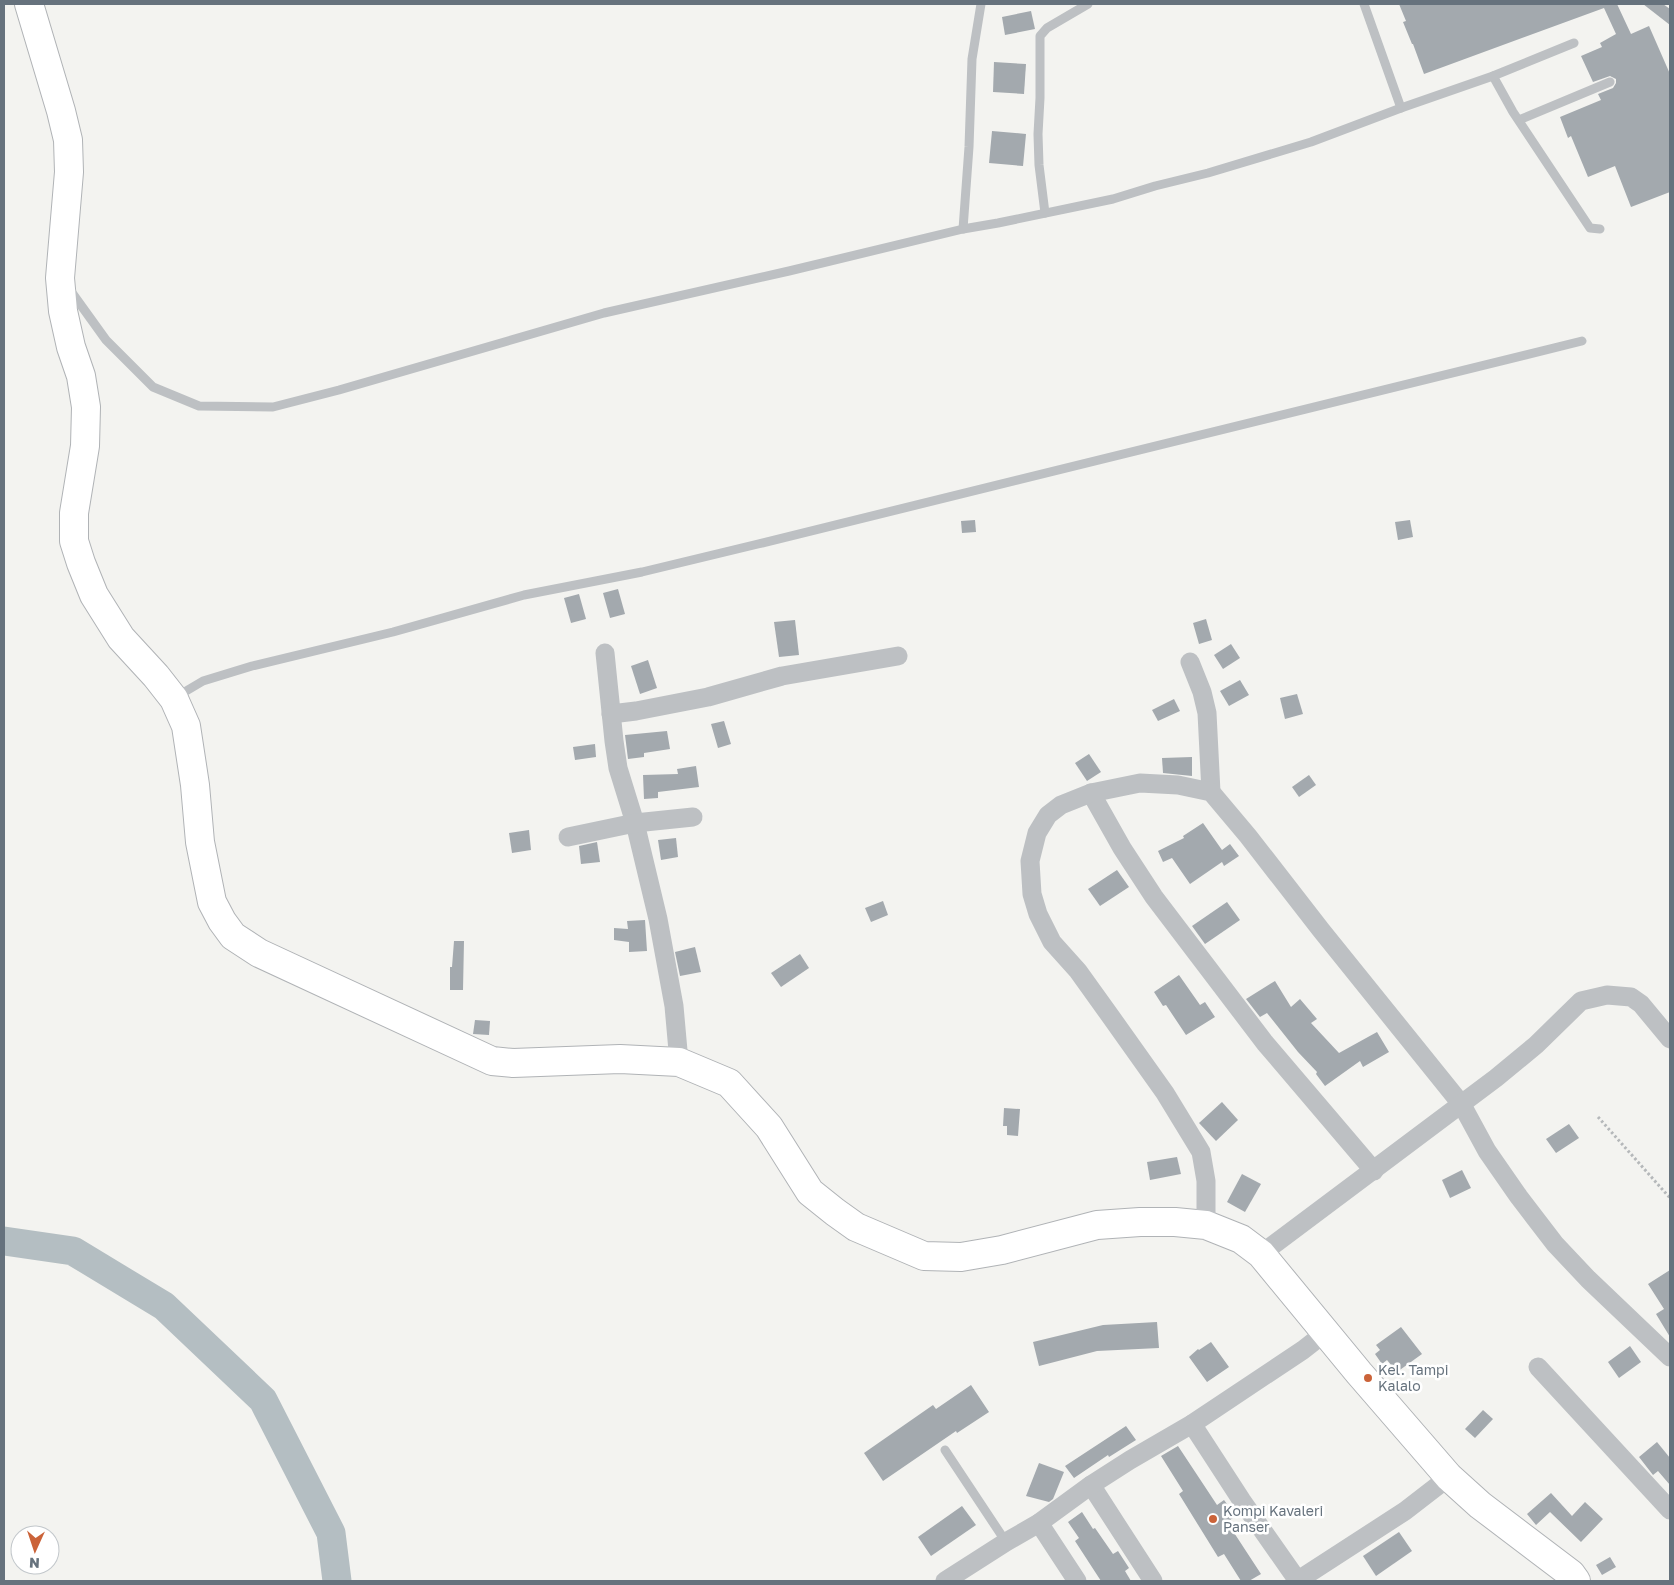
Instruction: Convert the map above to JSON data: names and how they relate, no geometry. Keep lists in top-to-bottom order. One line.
{"places":["Kel. Tampi Kalalo","Kompi Kavaleri Panser"],"north":"bottom"}
